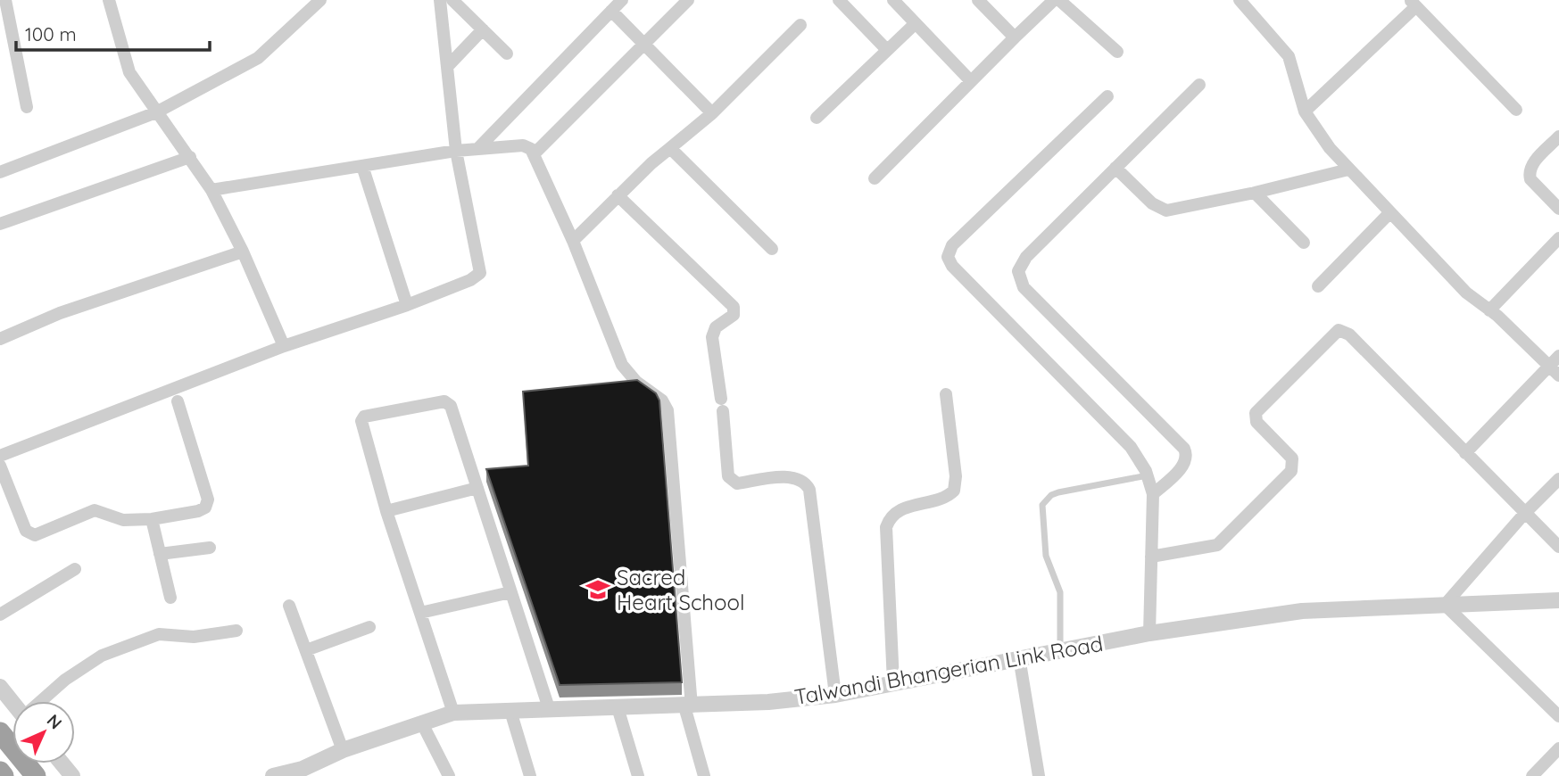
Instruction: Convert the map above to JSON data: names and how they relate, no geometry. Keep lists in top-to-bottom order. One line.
{"streets":{"street":["Talwandi Bhangerian Link Road"]},"places":{"school or university":["Sacred Heart School"]},"scale_bar":"100 m","north":"top right"}
